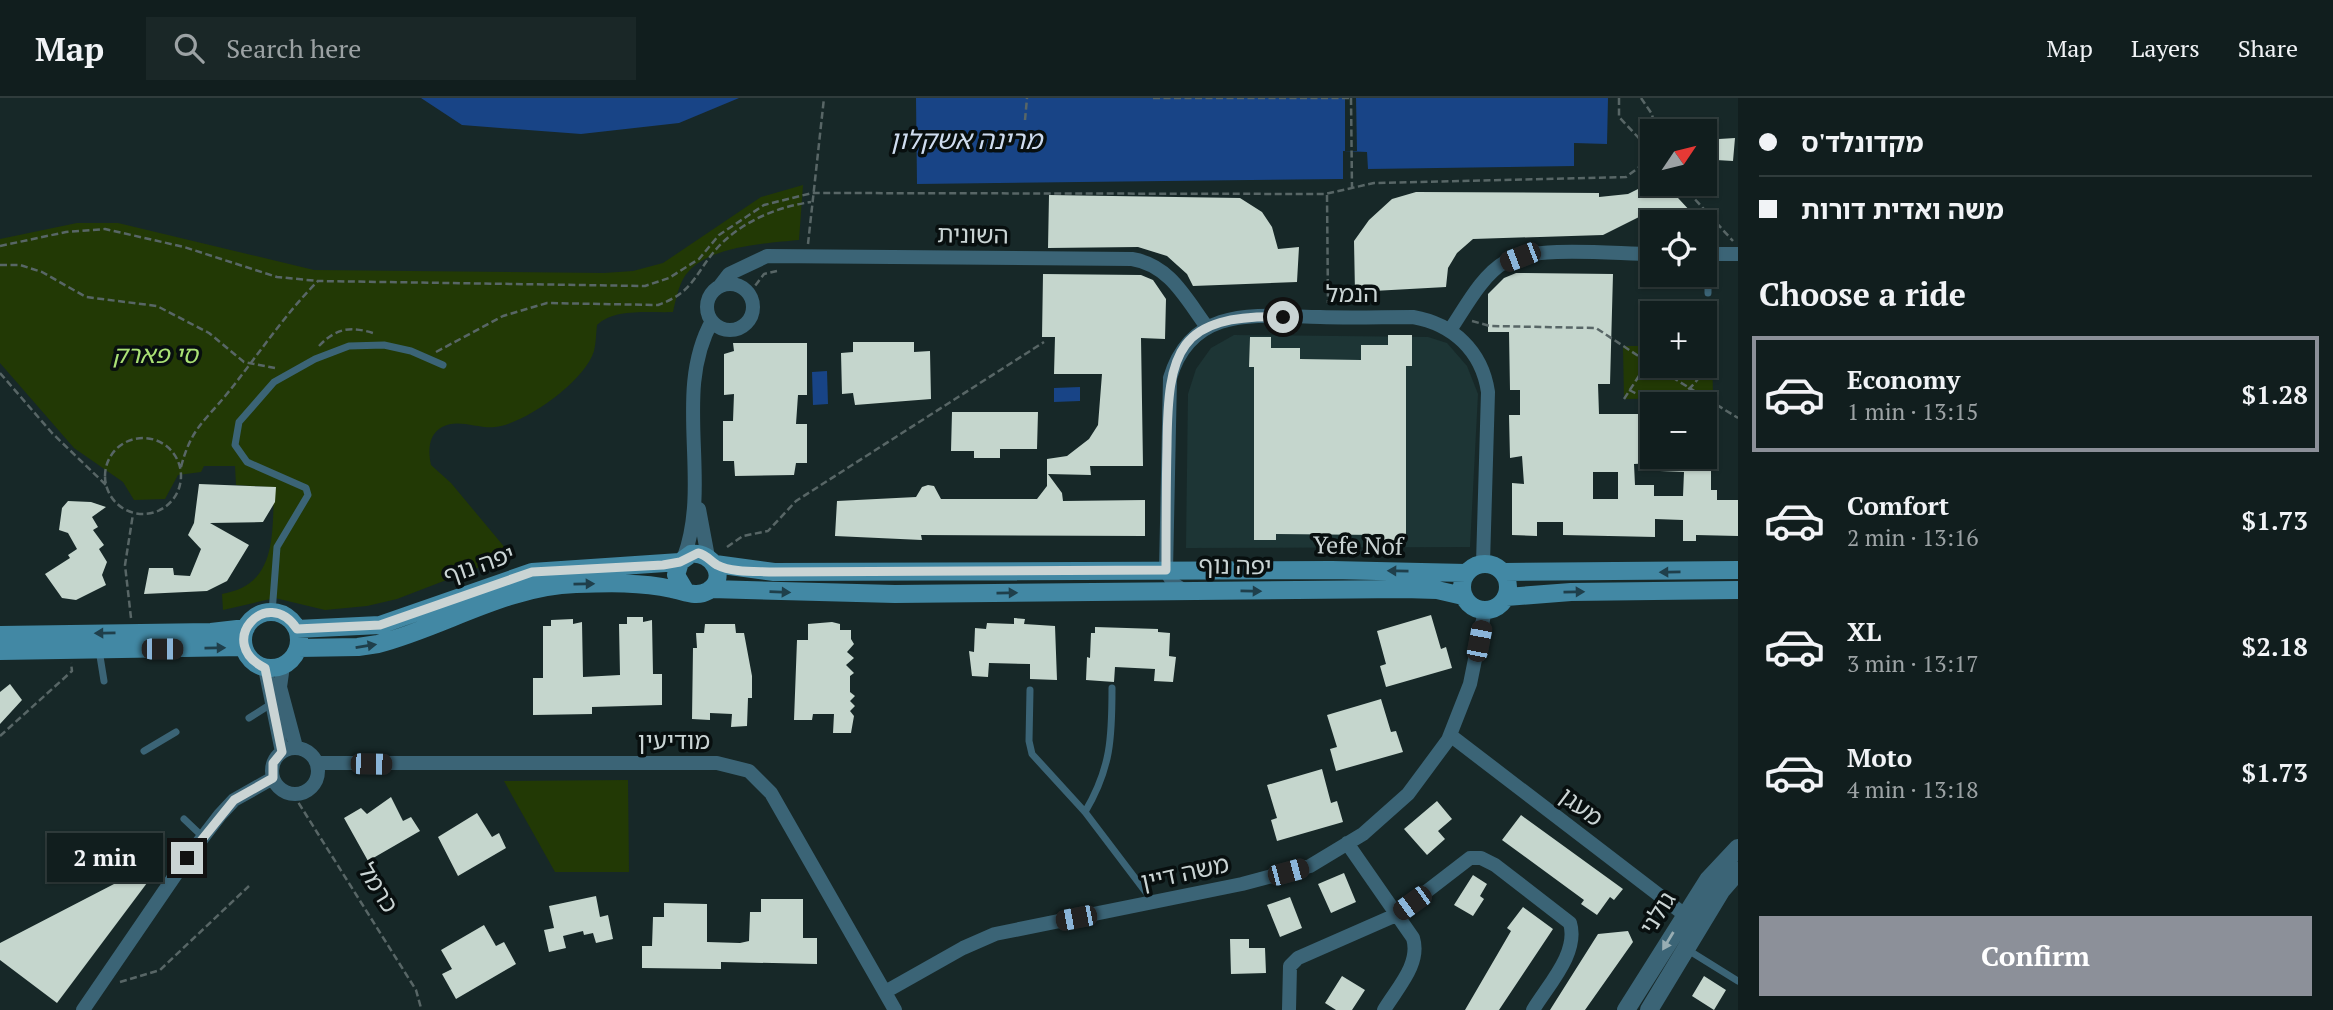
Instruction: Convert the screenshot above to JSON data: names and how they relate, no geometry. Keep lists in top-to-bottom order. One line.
{"streets":{"main road":["Yefe Nof","יפה נוף"],"street":["השונית","הנמל","מודיעין","מעגן","משה דיין","גולני"],"path":["כרמל"]},"crossings":[["השונית","הנמל"],["הנמל","Yefe Nof"],["הנמל","יפה נוף"],["הנמל","משה דיין"],["Yefe Nof","יפה נוף"],["Yefe Nof","משה דיין"],["יפה נוף","משה דיין"],["מודיעין","משה דיין"],["מודיעין","כרמל"],["מעגן","משה דיין"],["מעגן","גולני"]],"one_way":["Yefe Nof"],"water":["מרינה אשקלון"],"parks":["סי פארק"],"north":"top right","page":{"header":"Map","search":"Search here","nav":["Map","Layers","Share"],"banner":["מקדונלד'ס","משה ואדית דורות"],"map_buttons":["+","−"],"heading":"Choose a ride","list":[{"name":"Economy","note":"1 min · 13:15","value":"$1.28"},{"name":"Comfort","note":"2 min · 13:16","value":"$1.73"},{"name":"XL","note":"3 min · 13:17","value":"$2.18"},{"name":"Moto","note":"4 min · 13:18","value":"$1.73"}],"bubble":"2 min","buttons":"Confirm"}}
